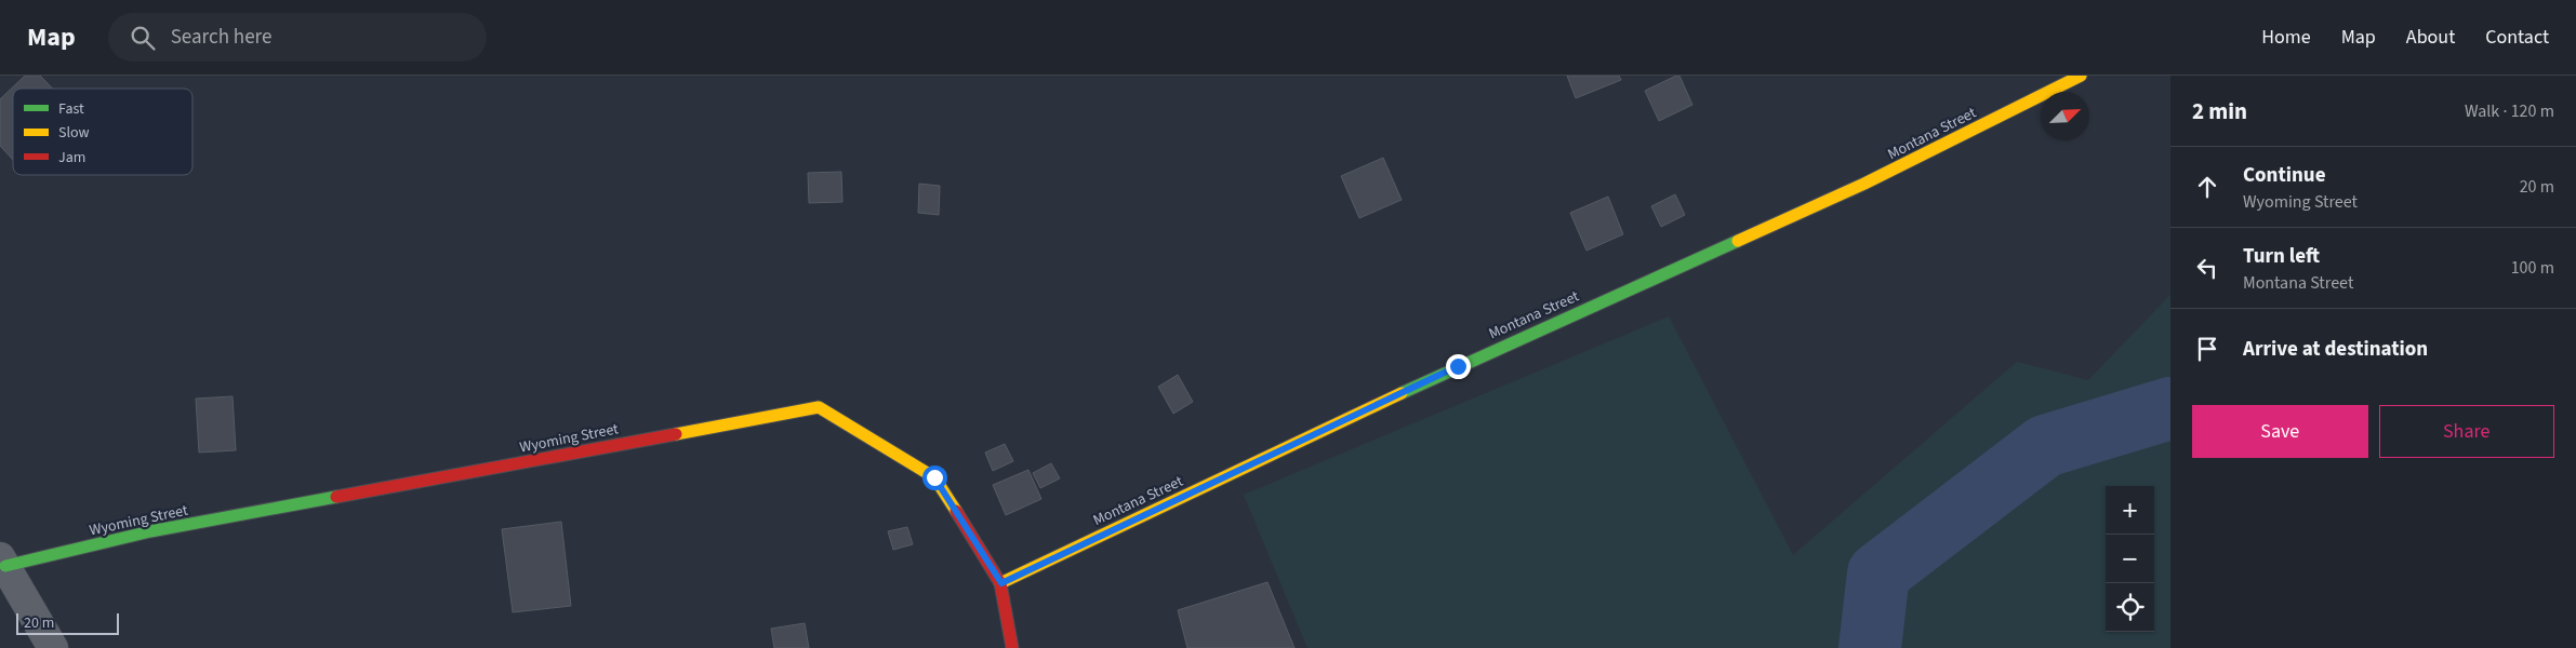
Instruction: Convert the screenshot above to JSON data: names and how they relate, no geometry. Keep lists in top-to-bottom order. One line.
{"streets":{"street":["Montana Street","Wyoming Street"]},"crossings":[["Montana Street","Wyoming Street"]],"legend":["Fast","Slow","Jam"],"scale_bar":"20 m","north":"top right","page":{"header":"Map","search":"Search here","nav":["Home","Map","About","Contact"],"heading":["2 min","Walk · 120 m"],"list":[["Continue","Wyoming Street","20 m"],["Turn left","Montana Street","100 m"],"Arrive at destination"],"buttons":["Save","Share"],"map_buttons":["+","−"],"scale":"20 m"}}
